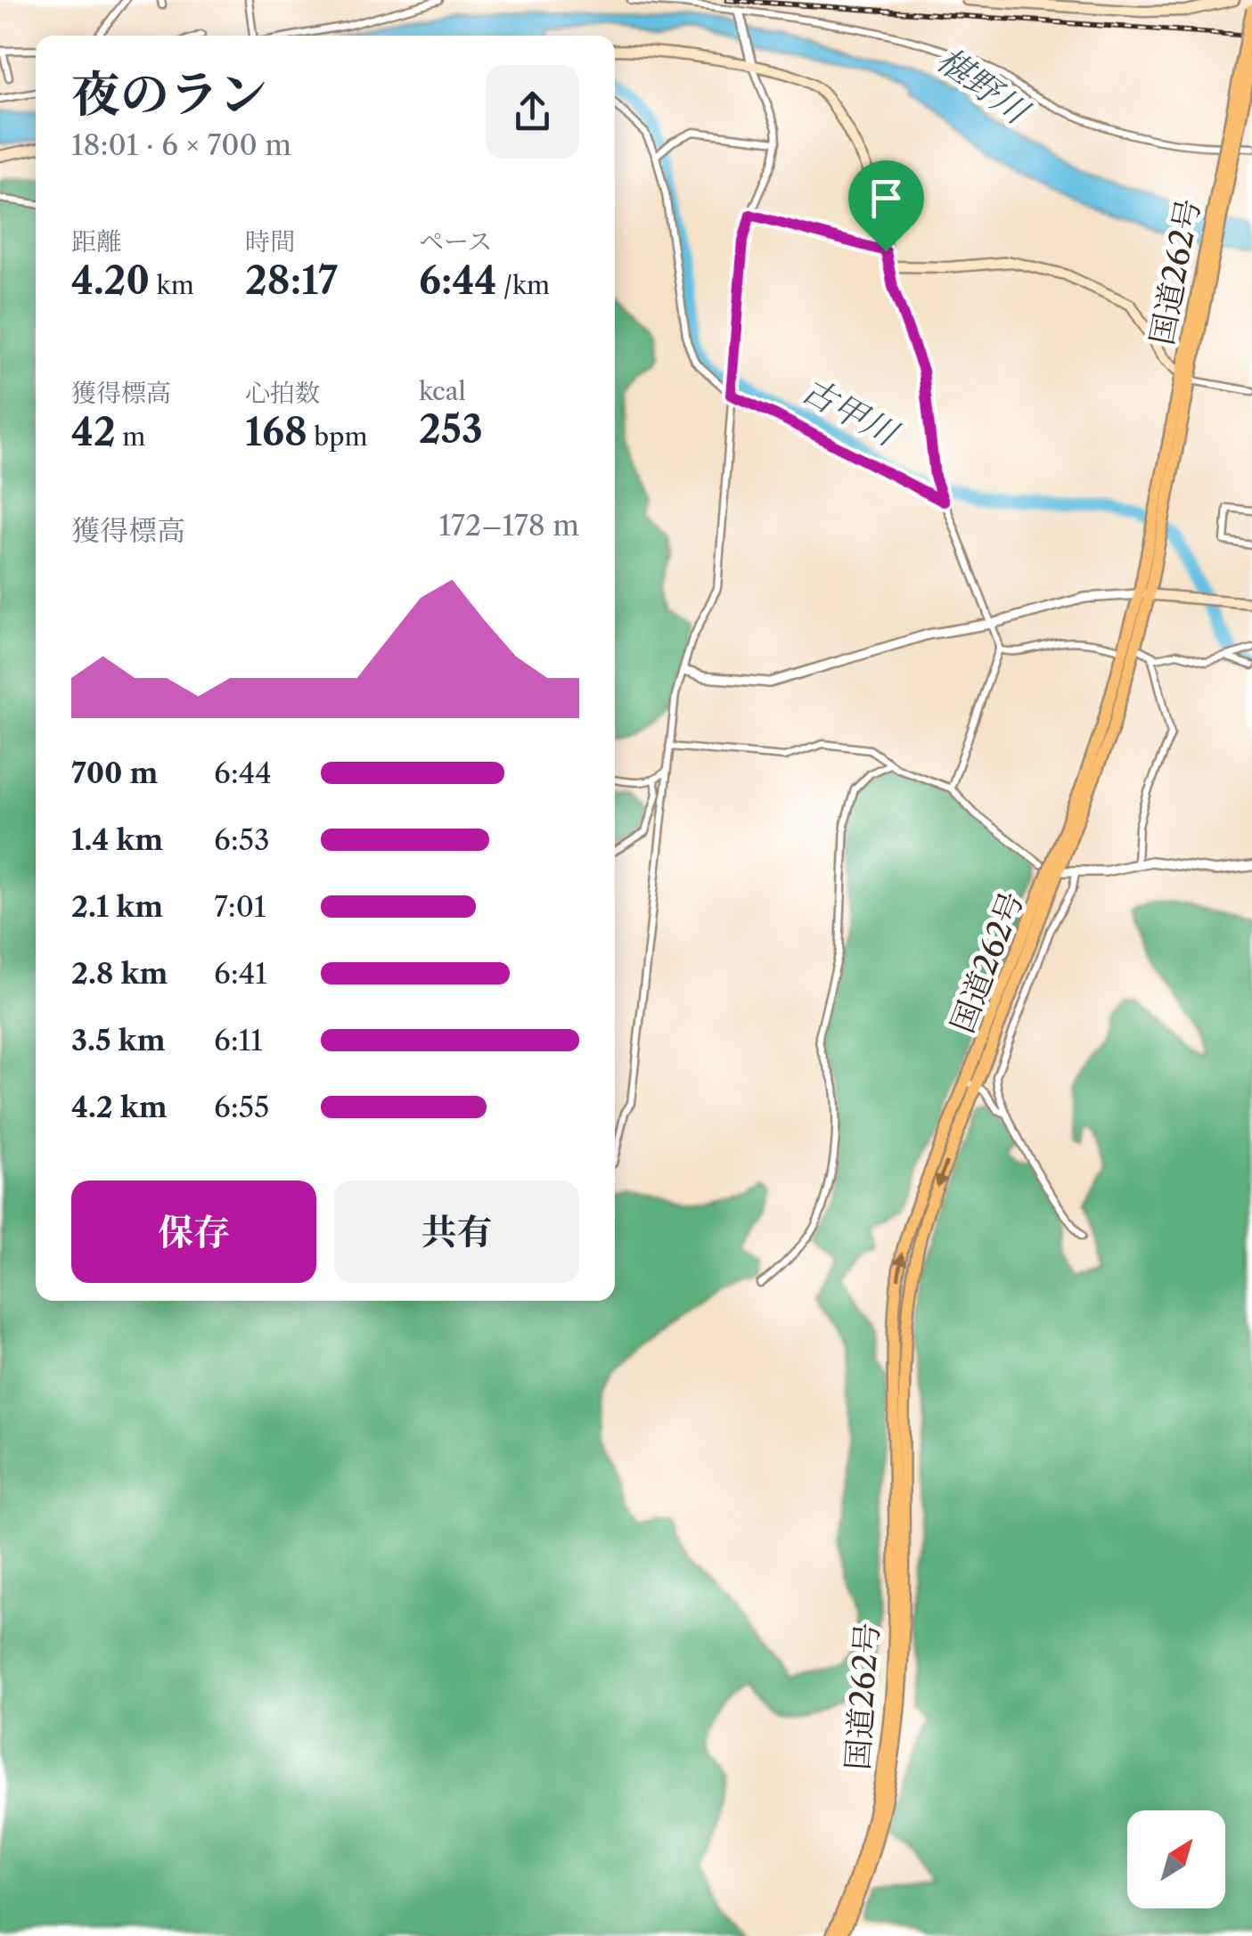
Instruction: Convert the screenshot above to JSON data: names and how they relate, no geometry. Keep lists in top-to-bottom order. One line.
{"streets":{"highway":["国道262号"]},"water":["椹野川","古甲川"],"north":"top right","page":{"heading":["夜のラン","18:01 · 6 × 700 m"],"stats":[["距離","4.20 km"],["時間","28:17"],["ペース","6:44 /km"],["獲得標高","42 m"],["心拍数","168 bpm"],["kcal","253"]],"chart":["獲得標高","172–178 m"],"list":[{"name":"700 m","note":"6:44"},{"name":"1.4 km","note":"6:53"},{"name":"2.1 km","note":"7:01"},{"name":"2.8 km","note":"6:41"},{"name":"3.5 km","note":"6:11"},{"name":"4.2 km","note":"6:55"}],"buttons":["保存","共有"]}}
